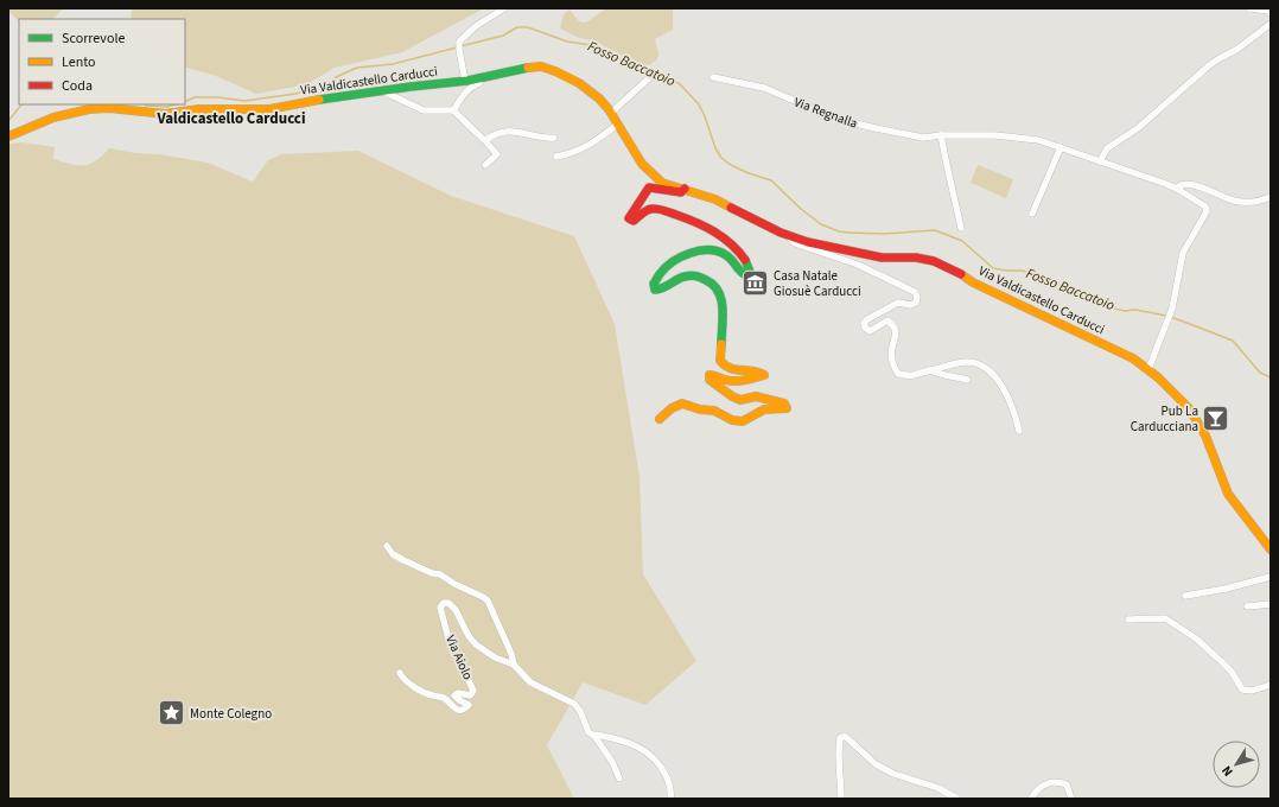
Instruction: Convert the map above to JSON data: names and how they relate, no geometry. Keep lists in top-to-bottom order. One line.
{"streets":{"street":["Via Valdicastello Carducci","Via Regnalla","Via Aiolo"]},"crossings":[["Via Valdicastello Carducci","Via Regnalla"]],"districts":["Valdicastello Carducci"],"water":["Fosso Baccatoio"],"places":{"museum":["Casa Natale Giosuè Carducci"],"bar":["Pub La Carducciana"],"place":["Monte Colegno"]},"legend":["Scorrevole","Lento","Coda"],"north":"bottom left"}
